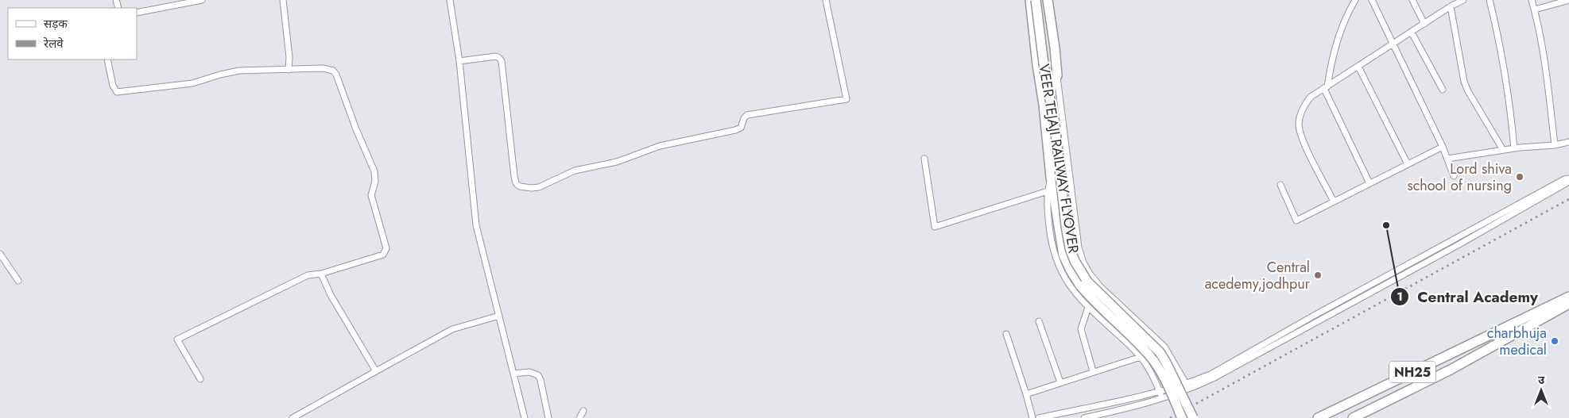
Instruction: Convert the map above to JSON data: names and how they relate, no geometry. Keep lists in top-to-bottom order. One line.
{"streets":{"main road":["VEER TEJAJI RAILWAY FLYOVER","NH25"]},"places":["Lord shiva school of nursing","Central Academy","Central acedemy,jodhpur","charbhuja medical"],"legend":["सड़क","रेलवे"],"north":"top"}
